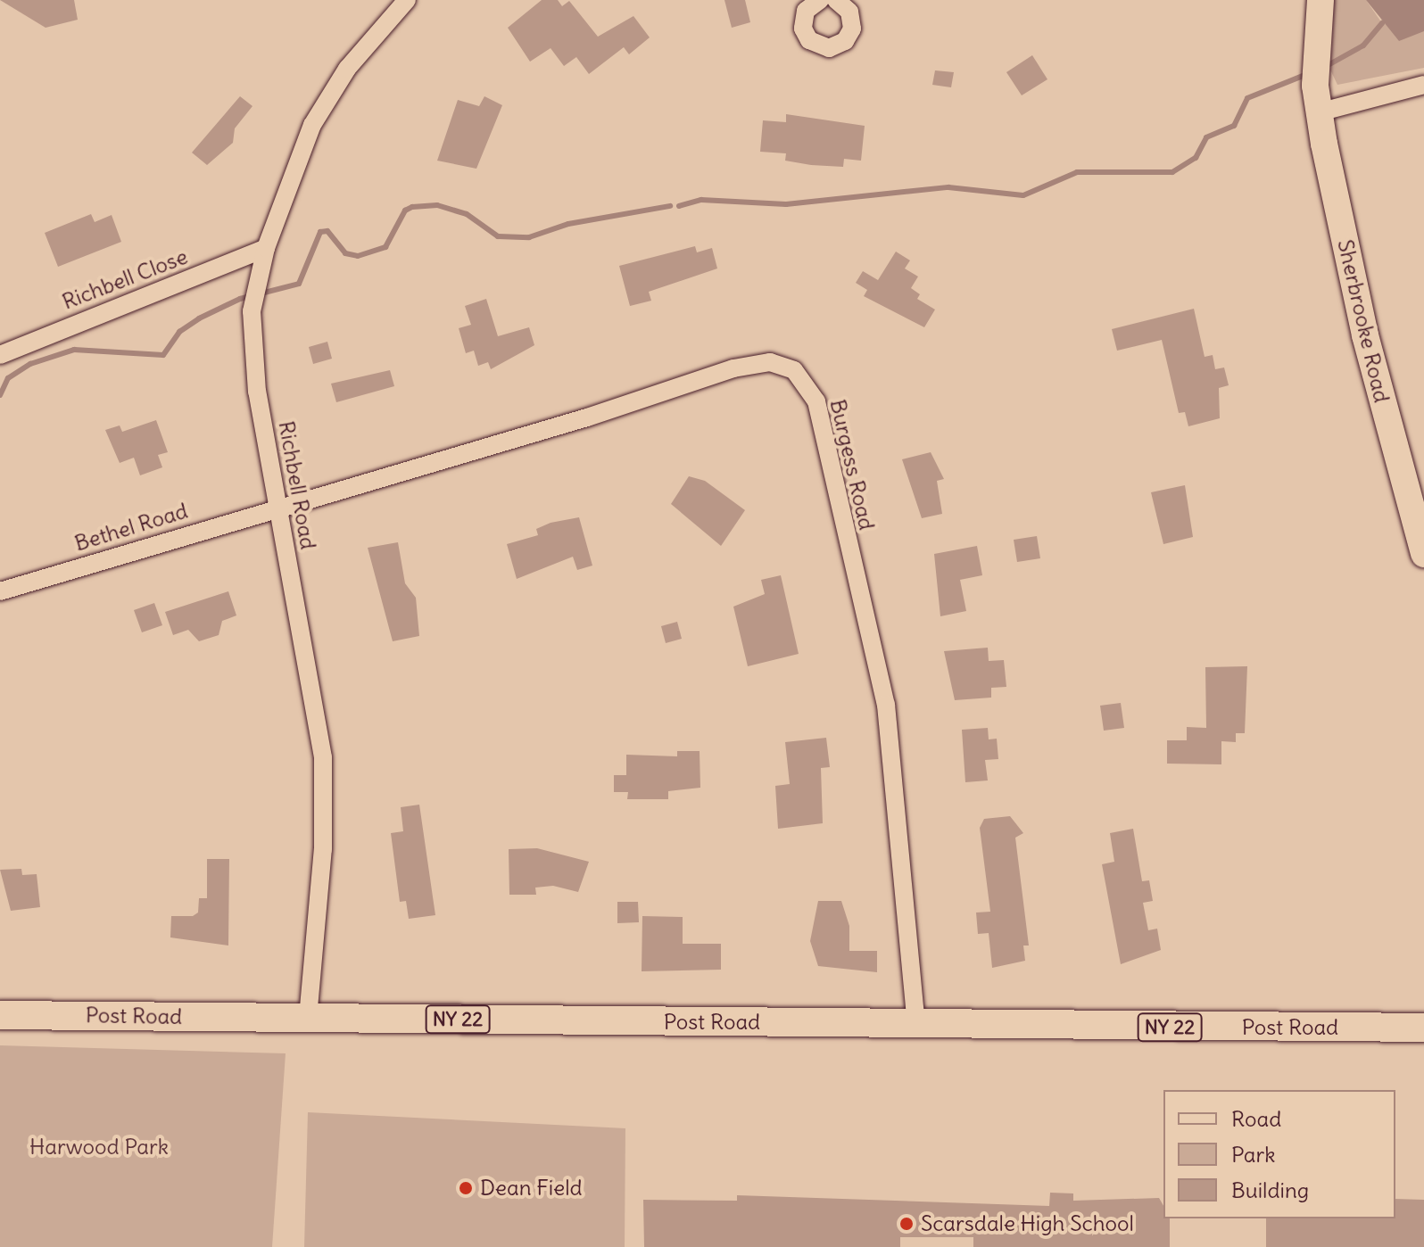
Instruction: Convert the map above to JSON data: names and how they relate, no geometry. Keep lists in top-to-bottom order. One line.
{"streets":{"main road":["Post Road","NY 22"],"street":["Richbell Close","Sherbrooke Road","Burgess Road","Richbell Road","Bethel Road"]},"crossings":[["Richbell Close","Richbell Road"],["Burgess Road","Richbell Road"],["Burgess Road","Bethel Road"],["Burgess Road","Post Road"],["Richbell Road","Bethel Road"],["Richbell Road","Post Road"]],"parks":["Harwood Park"],"places":["Dean Field","Scarsdale High School"],"legend":["Road","Park","Building"]}
